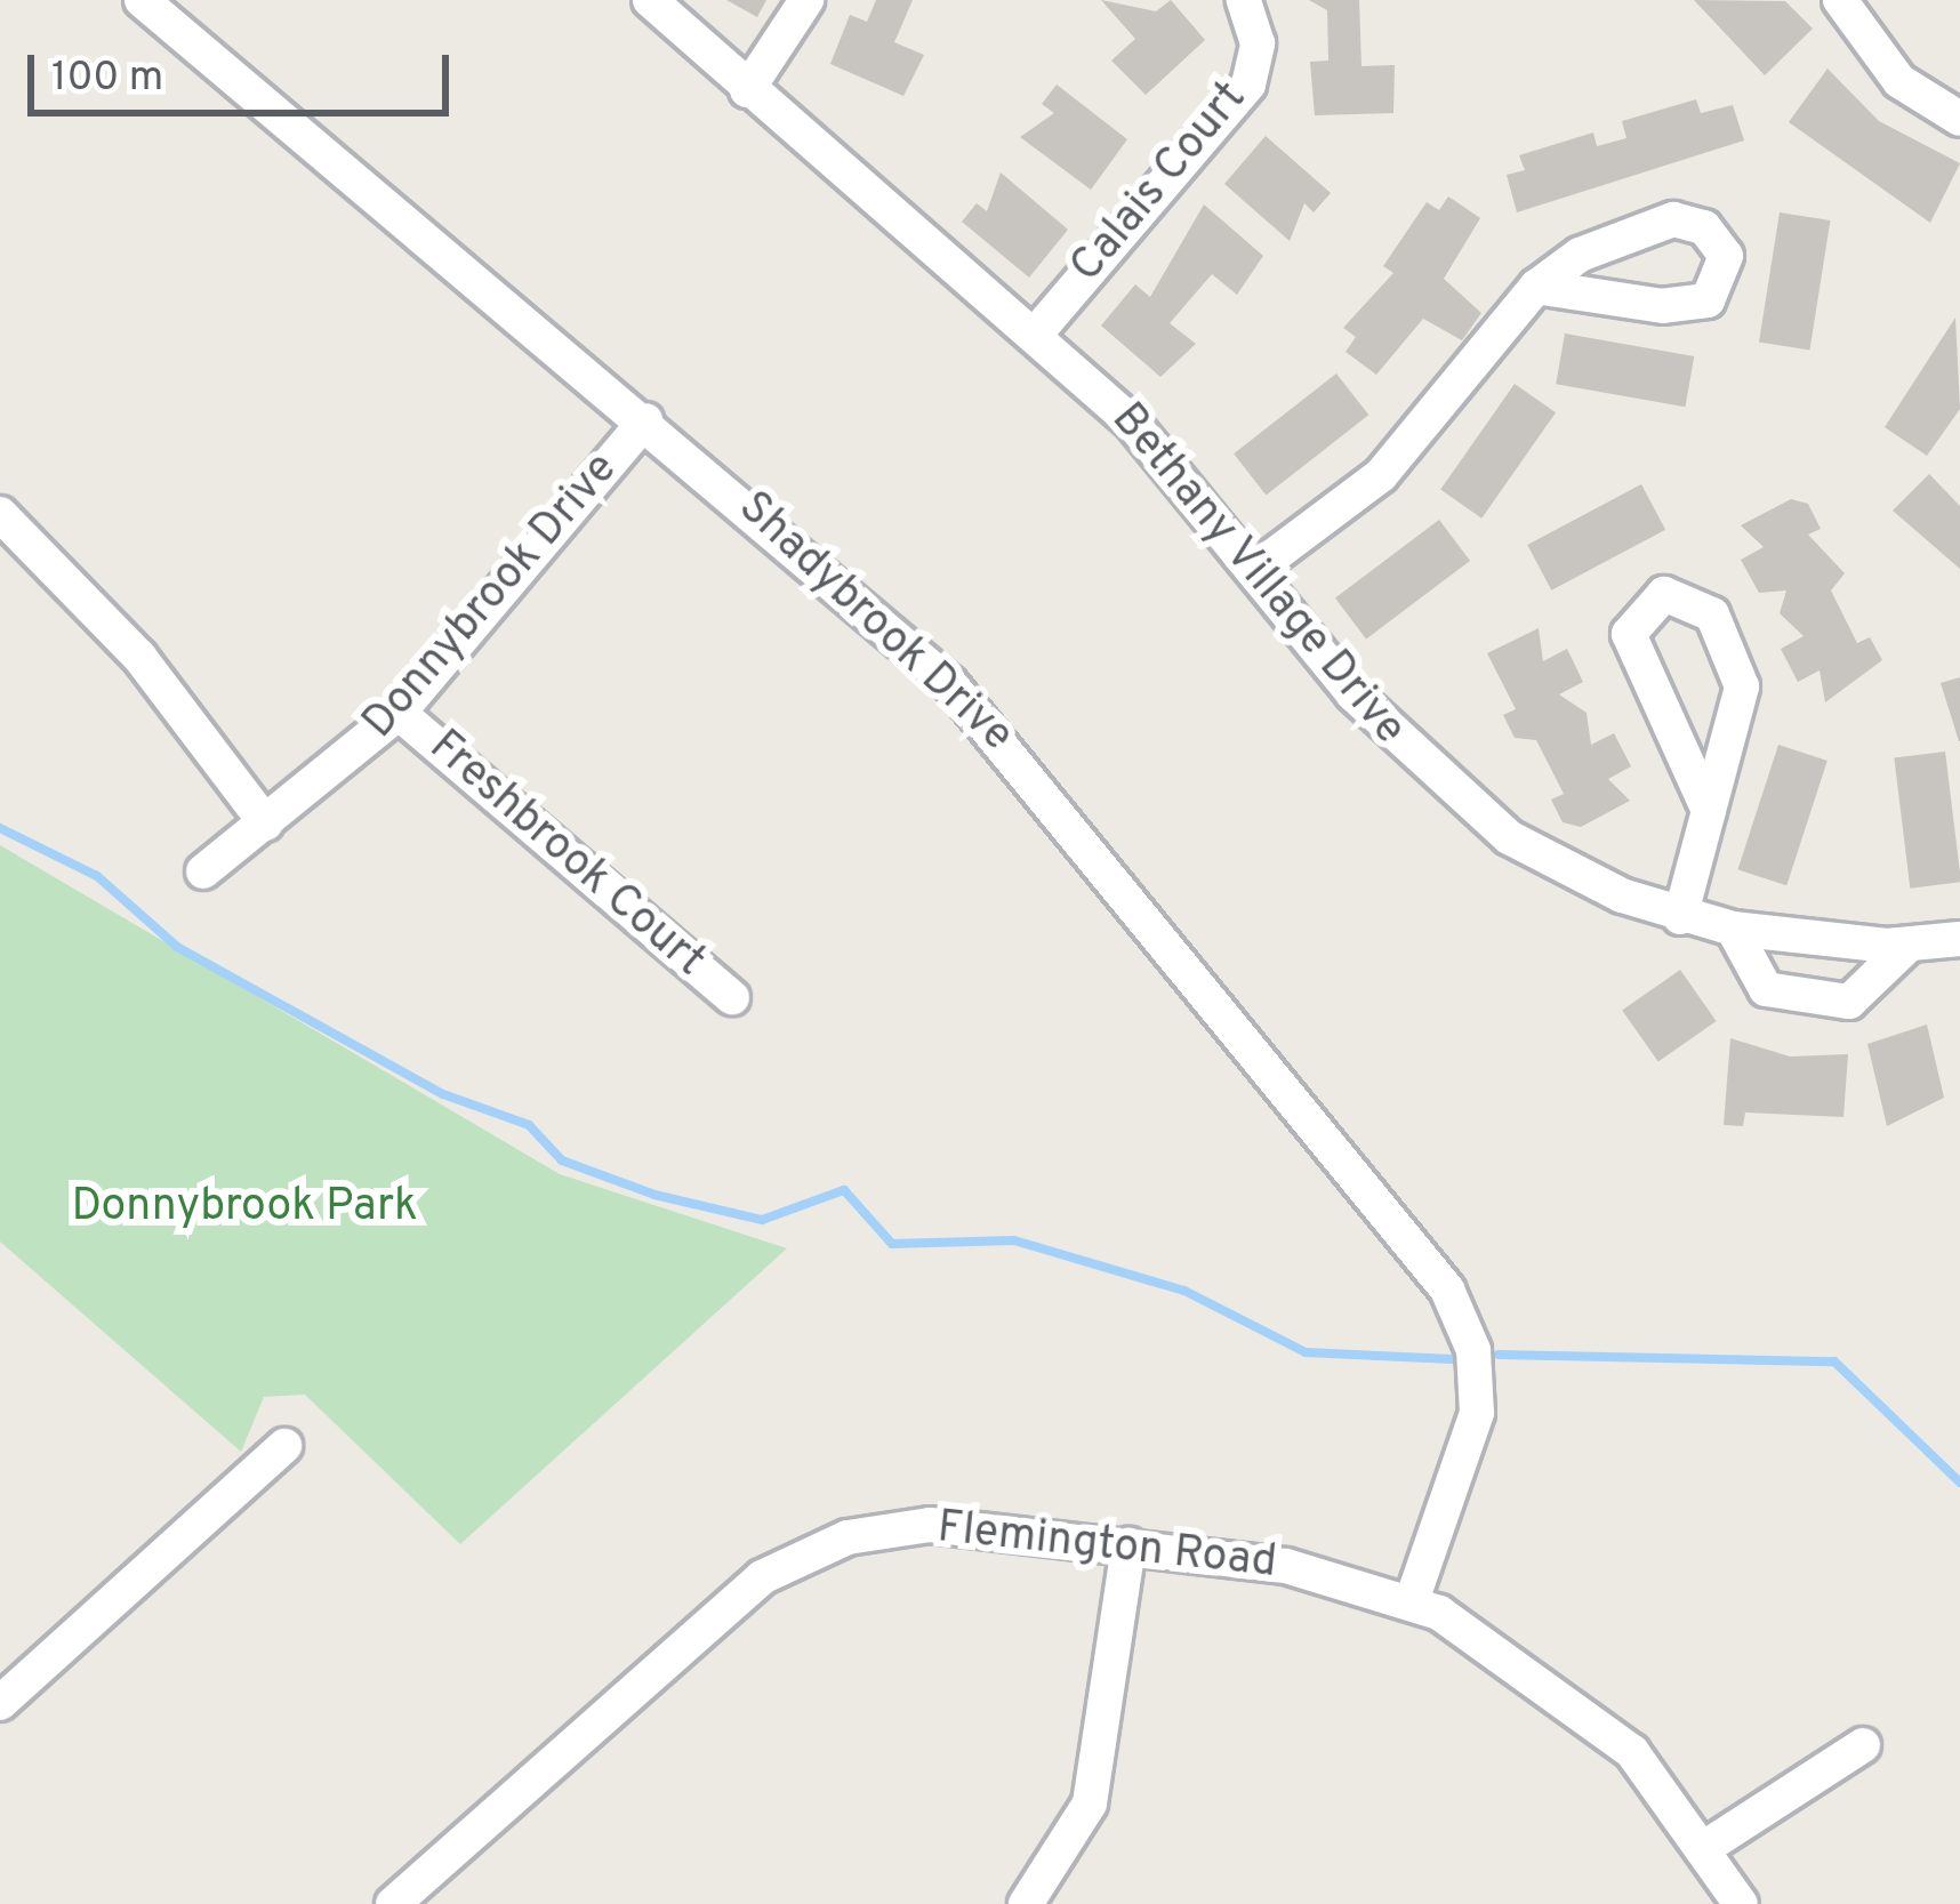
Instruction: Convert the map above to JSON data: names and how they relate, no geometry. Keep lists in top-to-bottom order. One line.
{"streets":{"street":["Calais Court","Bethany Village Drive","Donnybrook Drive","Shadybrook Drive","Freshbrook Court","Flemington Road"]},"crossings":[["Calais Court","Bethany Village Drive"],["Donnybrook Drive","Shadybrook Drive"],["Donnybrook Drive","Freshbrook Court"],["Shadybrook Drive","Flemington Road"]],"parks":["Donnybrook Park"],"scale_bar":"100 m"}
